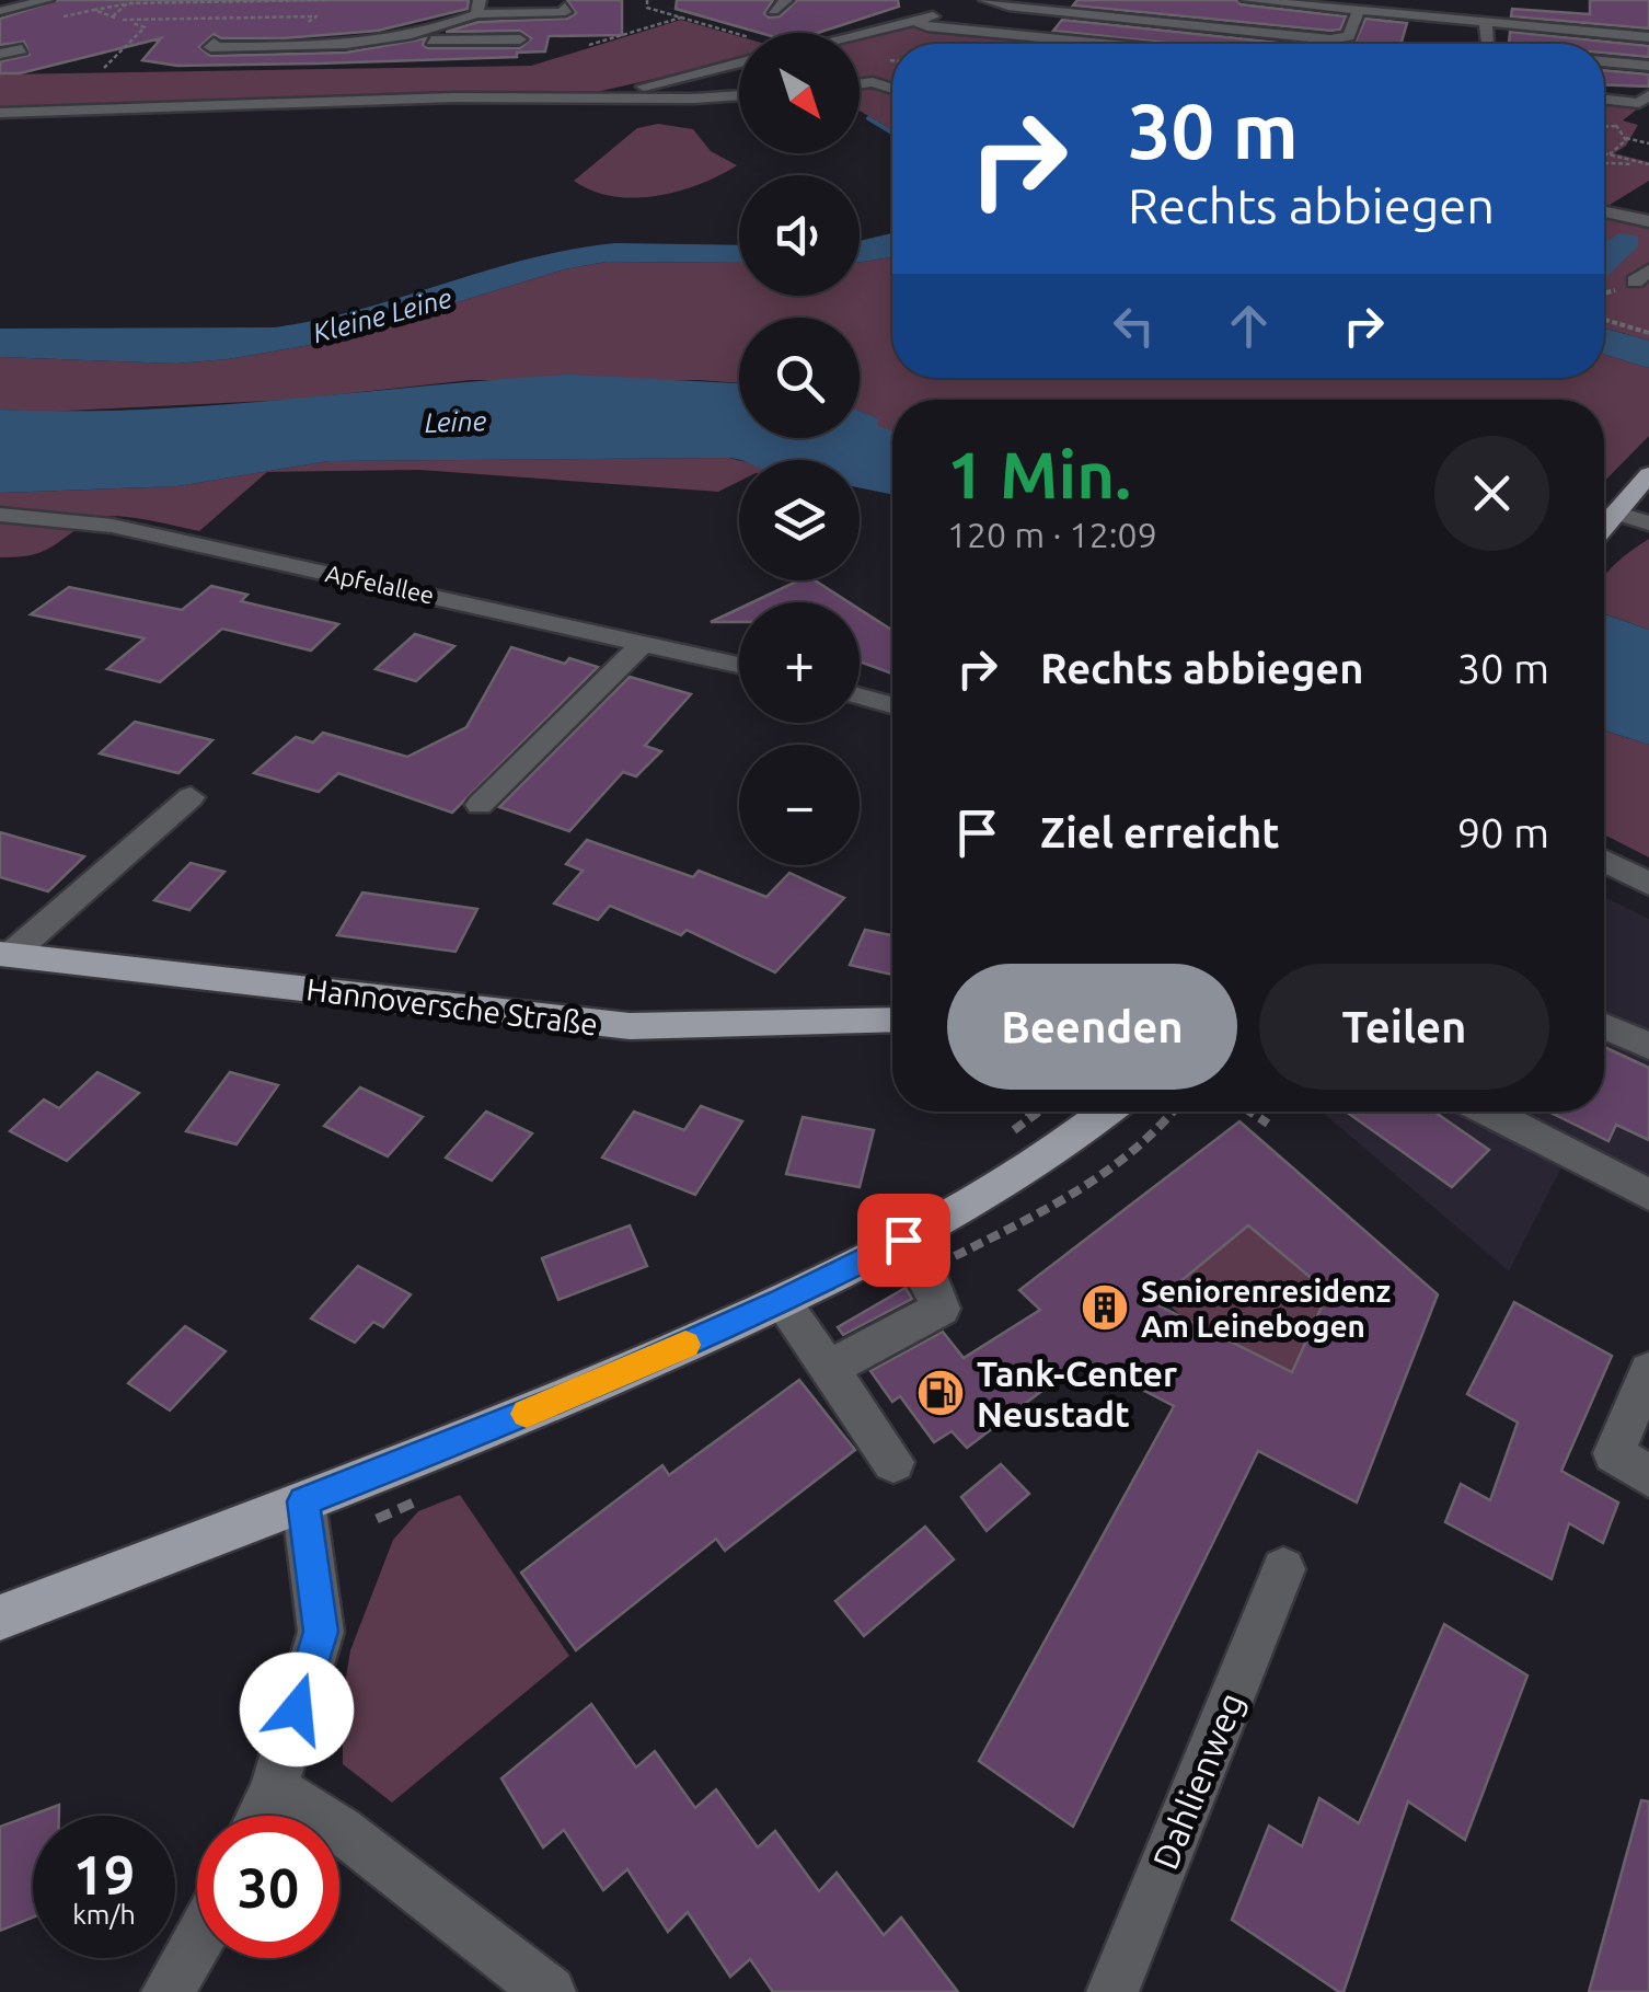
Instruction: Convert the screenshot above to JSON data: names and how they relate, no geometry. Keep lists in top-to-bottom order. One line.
{"streets":{"main road":["Hannoversche Straße"],"street":["Apfelallee","Dahlienweg"]},"water":["Kleine Leine","Leine"],"places":{"building":["Seniorenresidenz Am Leinebogen"],"fuel station":["Tank-Center Neustadt"]},"north":"bottom right","page":{"map_buttons":["+","−"],"turn":["30 m","Rechts abbiegen"],"heading":["1 Min.","120 m · 12:09"],"list":[{"name":"Rechts abbiegen","value":"30 m"},{"name":"Ziel erreicht","value":"90 m"}],"buttons":["Beenden","Teilen"],"speed":"19 km/h","limit":"30"}}
